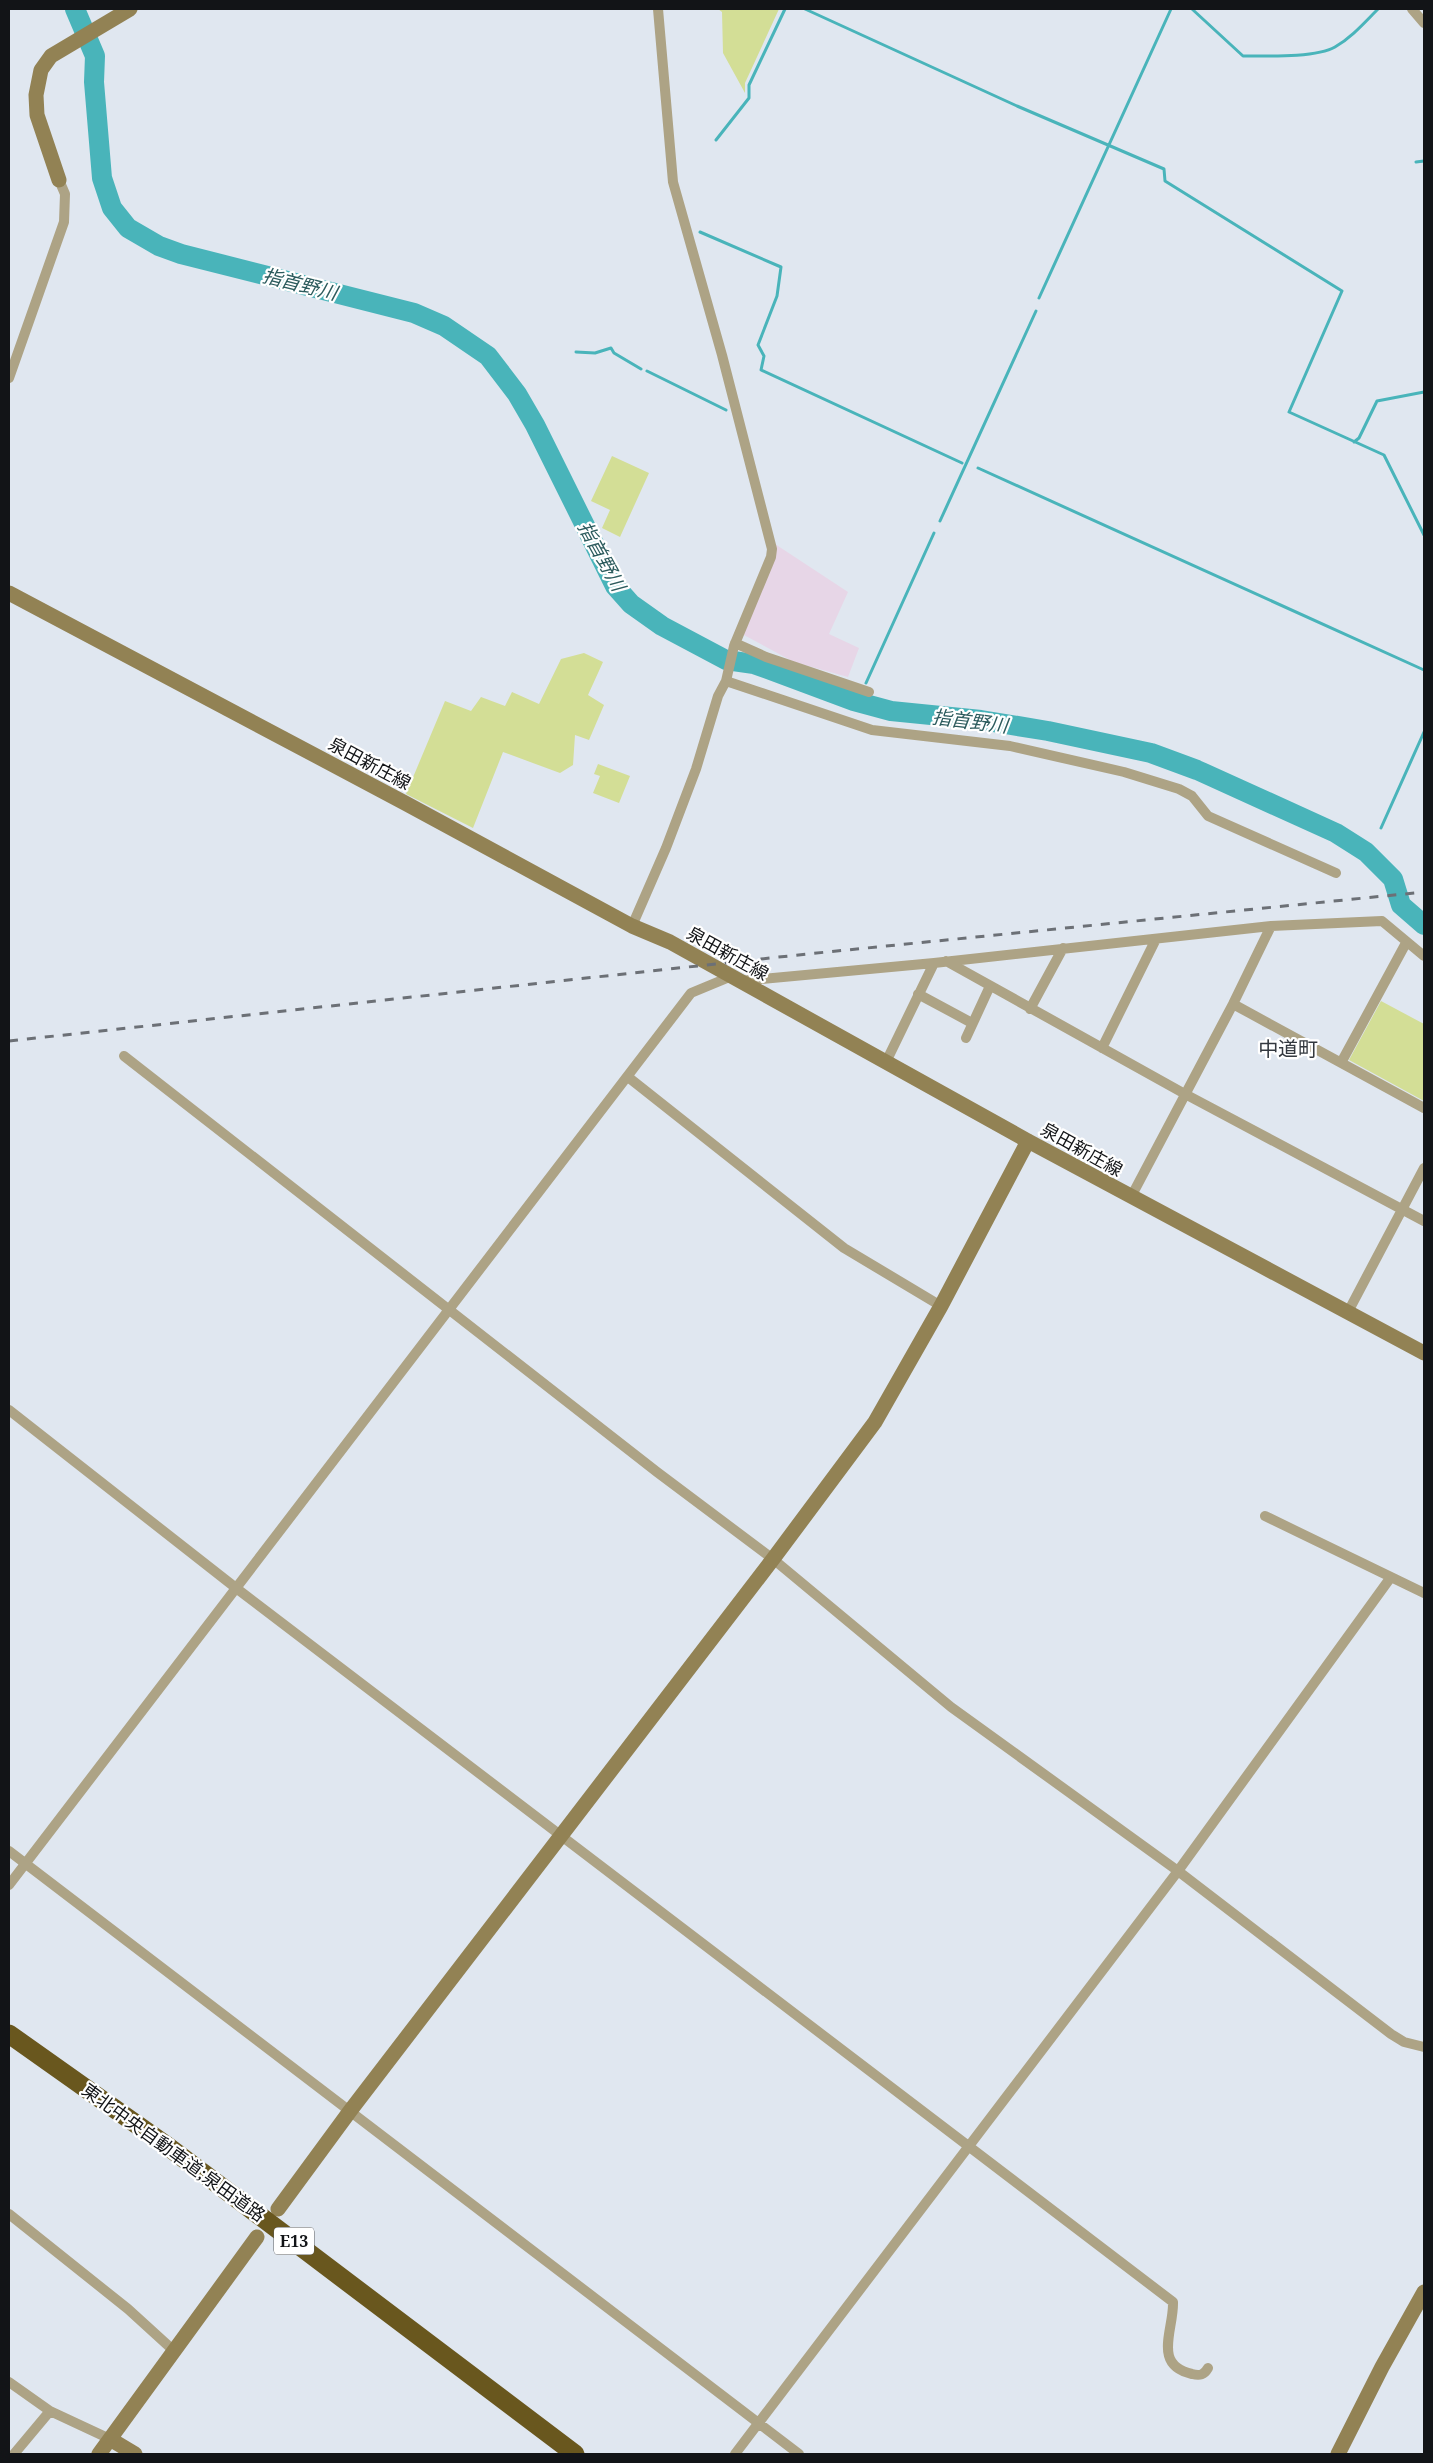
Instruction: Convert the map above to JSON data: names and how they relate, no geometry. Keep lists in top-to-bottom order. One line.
{"streets":{"highway":["東北中央自動車道;泉田道路","E13"],"street":["泉田新庄線"]},"districts":["中道町"],"water":["指首野川"]}
